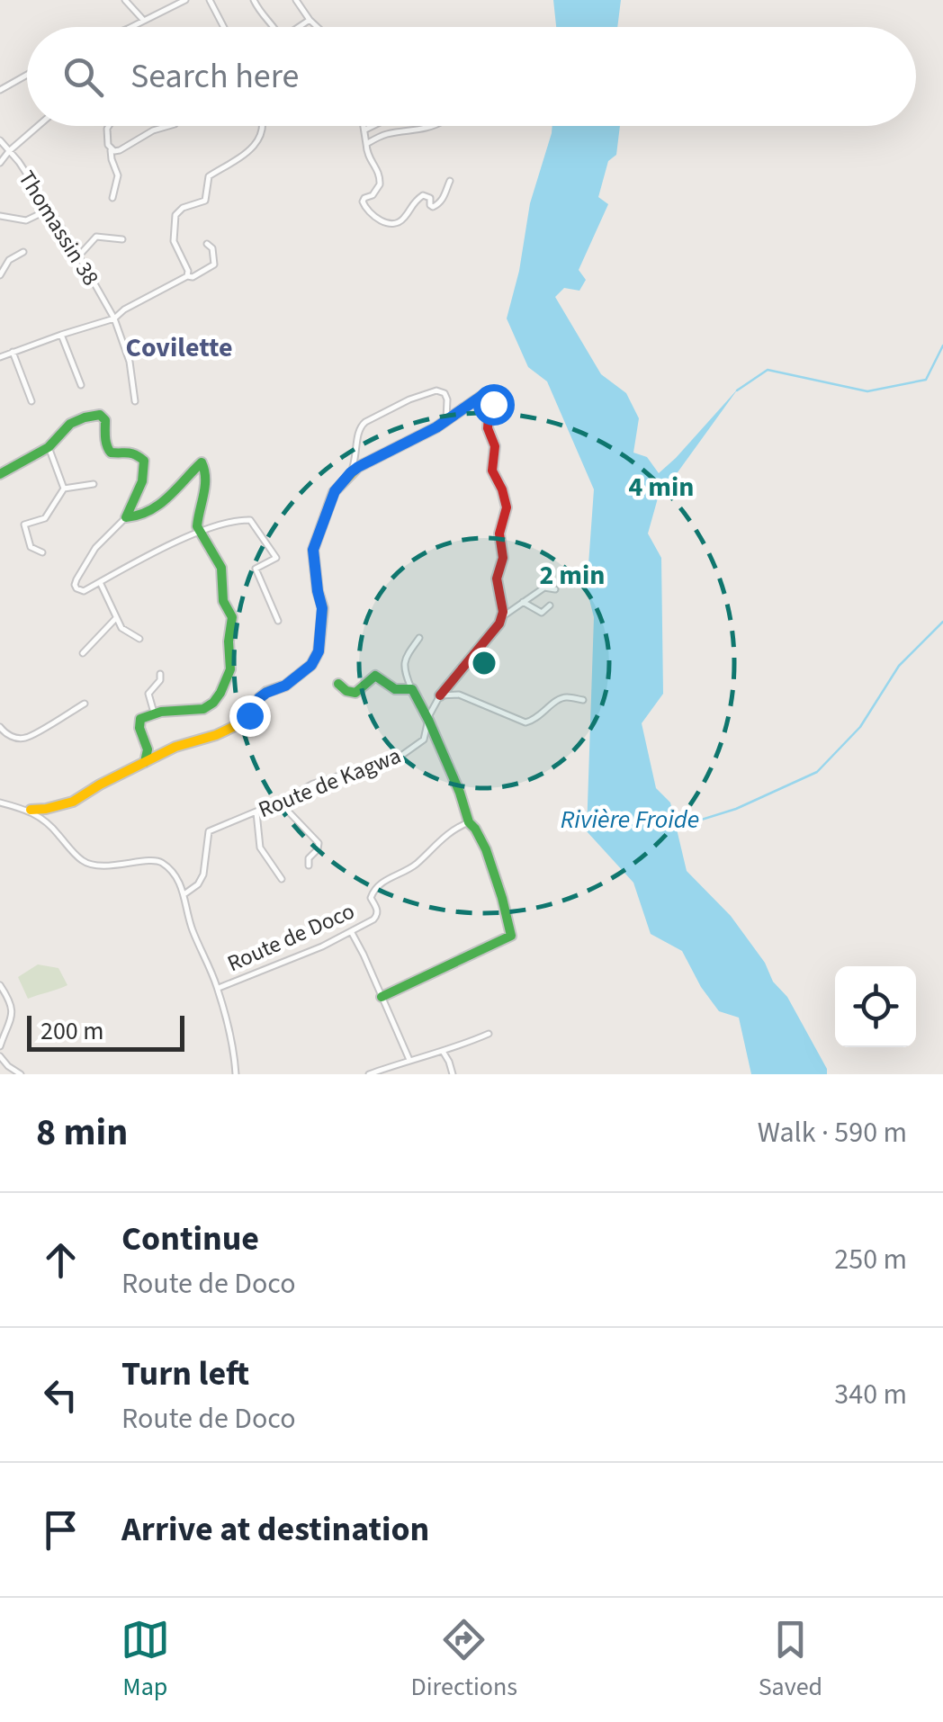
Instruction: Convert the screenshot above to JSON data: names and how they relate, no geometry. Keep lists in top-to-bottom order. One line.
{"streets":{"street":["Thomassin 38","Route de Kagwa","Route de Doco"]},"districts":["Covilette"],"water":["Rivière Froide"],"scale_bar":"200 m","page":{"search":"Search here","scale":"200 m","heading":["8 min","Walk · 590 m"],"list":[["Continue","Route de Doco","250 m"],["Turn left","Route de Doco","340 m"],"Arrive at destination"],"nav":["Map","Directions","Saved"]},"rings":["4 min","2 min"]}
